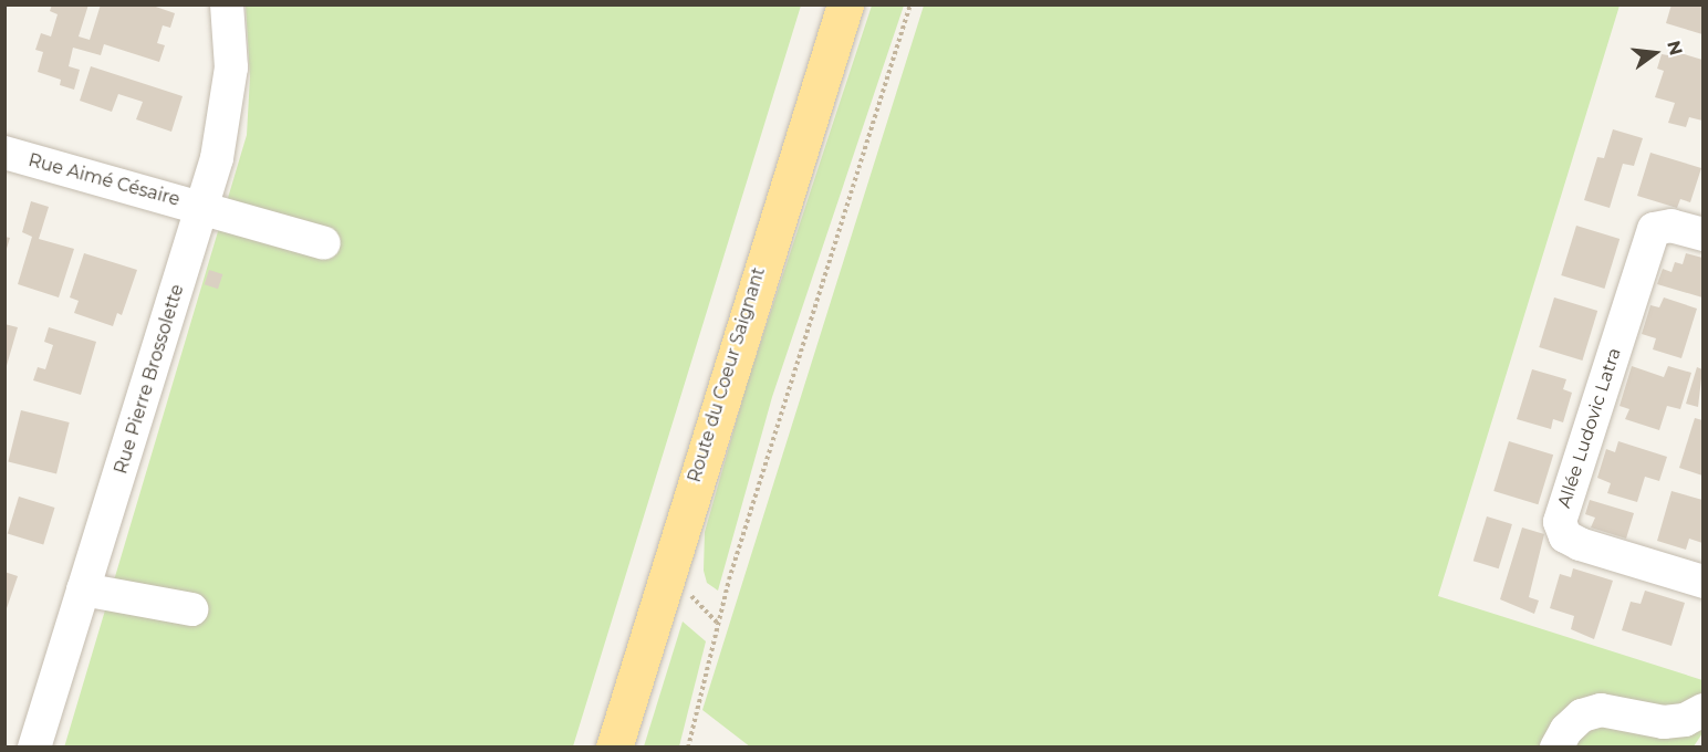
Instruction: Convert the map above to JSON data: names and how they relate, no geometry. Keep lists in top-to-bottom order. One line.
{"streets":{"main road":["Route du Coeur Saignant"],"street":["Rue Aimé Césaire","Rue Pierre Brossolette","Allée Ludovic Latra"]},"crossings":[["Rue Aimé Césaire","Rue Pierre Brossolette"]],"north":"right"}
